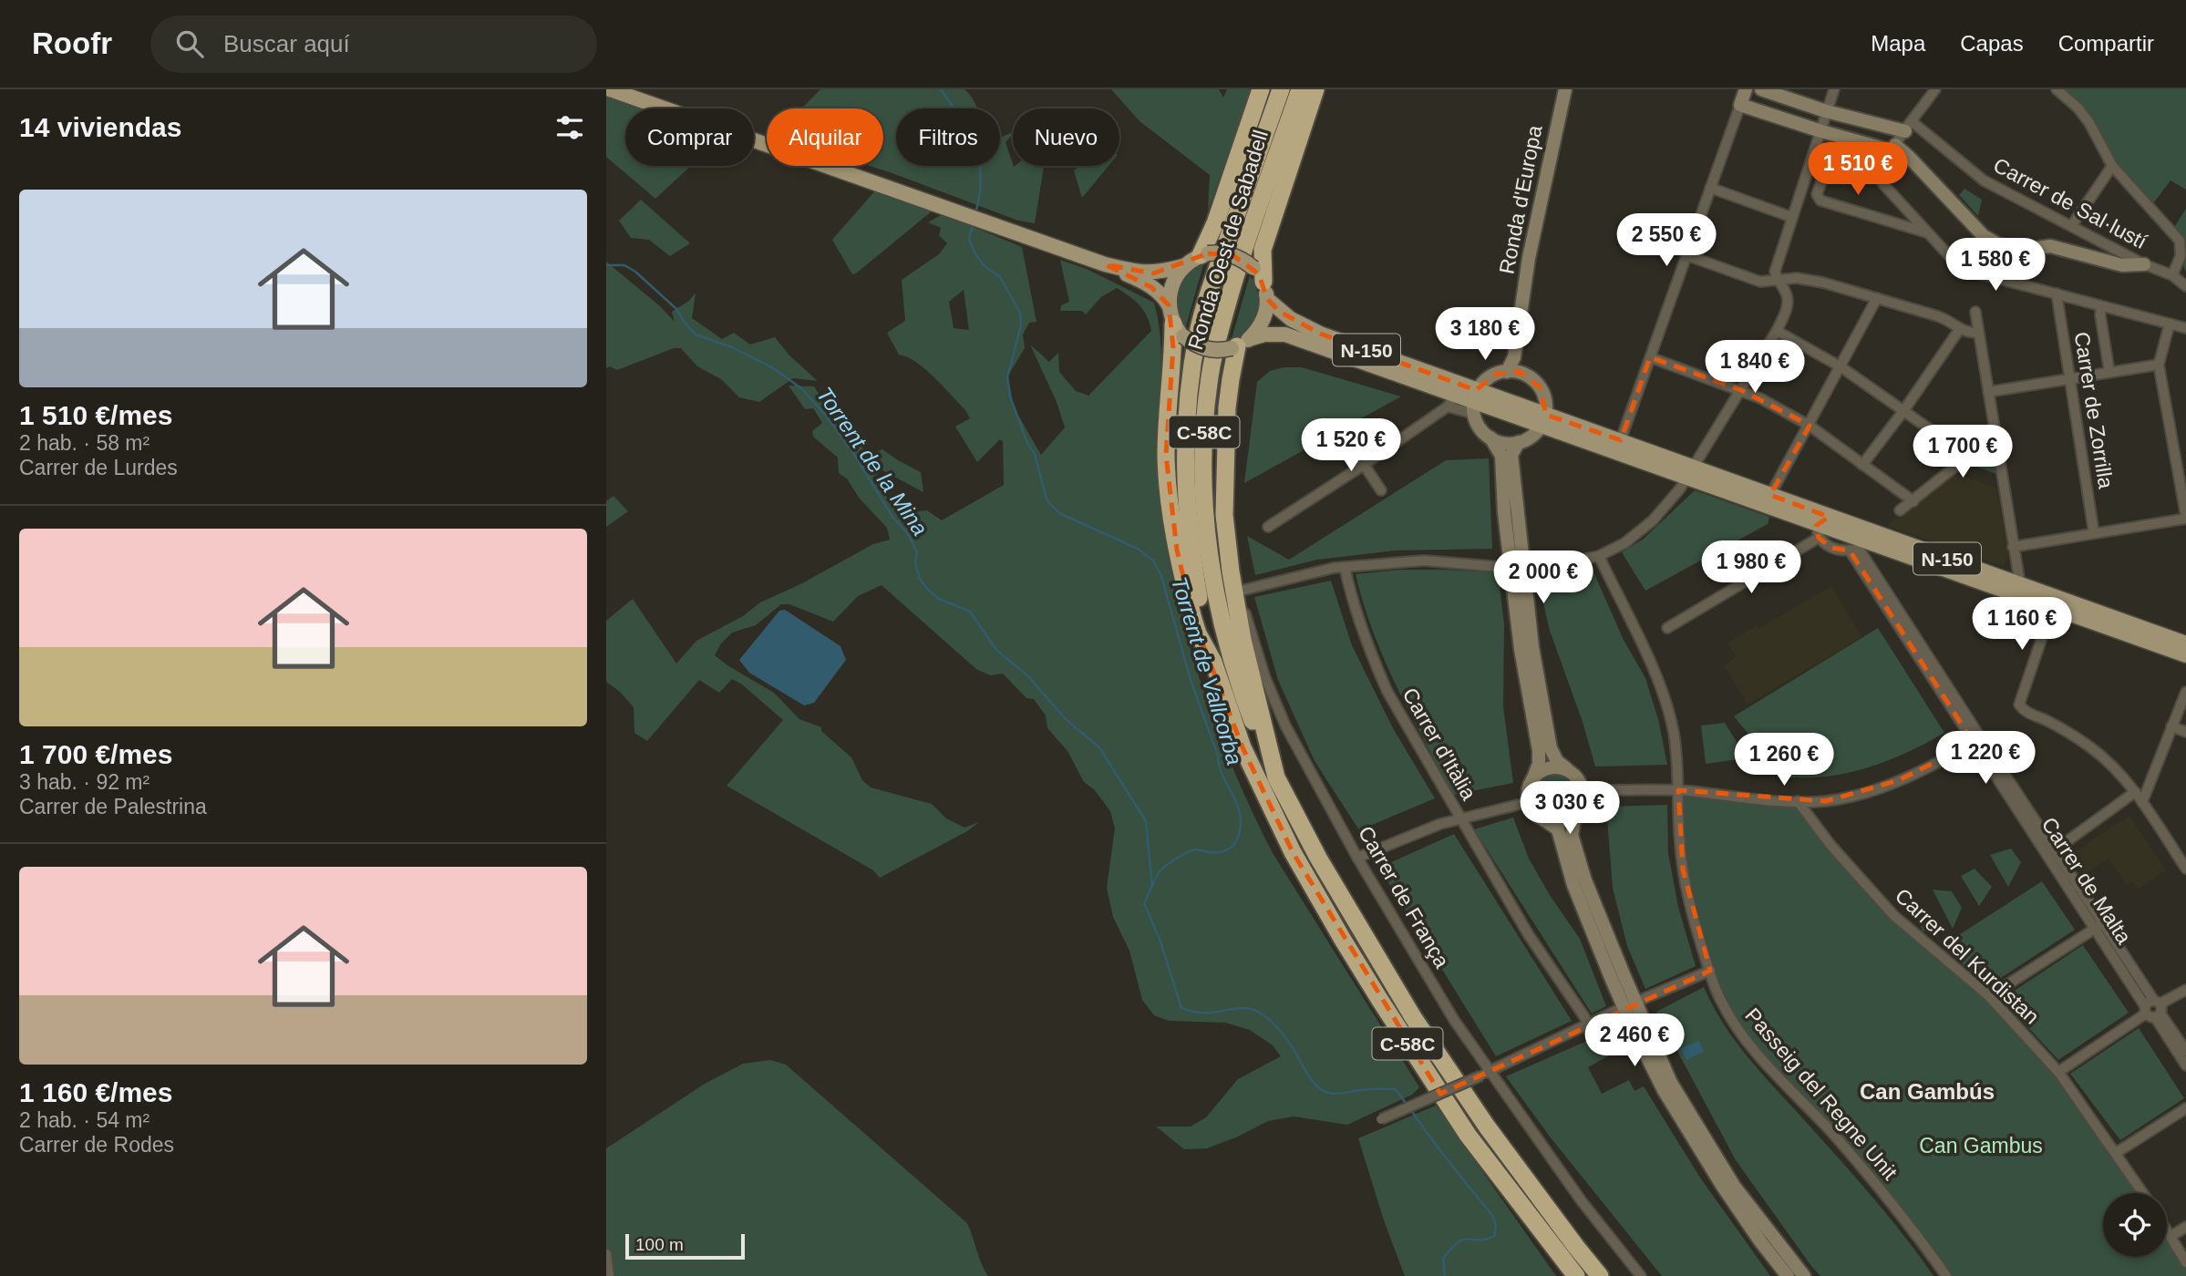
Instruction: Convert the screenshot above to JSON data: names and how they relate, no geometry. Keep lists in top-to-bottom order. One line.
{"streets":{"highway":["Ronda Oest de Sabadell","C-58C"],"main road":["N-150"],"street":["Ronda d'Europa","Carrer de Sal·lustí","Carrer de Zorrilla","Carrer d'Itàlia","Carrer de Malta","Carrer de França","Carrer del Kurdistan","Passeig del Regne Unit"]},"crossings":[["Ronda Oest de Sabadell","C-58C"],["N-150","Carrer de Malta"]],"districts":["Can Gambús"],"water":["Torrent de la Mina","Torrent de Vallcorba"],"parks":["Can Gambus"],"scale_bar":"100 m","page":{"header":"Roofr","search":"Buscar aquí","nav":["Mapa","Capas","Compartir"],"heading":"14 viviendas","chip":["Comprar","Alquilar","Filtros","Nuevo"],"price":["1 510 €","2 550 €","1 580 €","3 180 €","1 840 €","1 520 €","1 700 €","1 980 €","2 000 €","1 160 €","1 220 €","1 260 €","3 030 €","2 460 €"],"list":[{"name":"1 510 €/mes","note":"2 hab. · 58 m² · Carrer de Lurdes"},{"name":"1 700 €/mes","note":"3 hab. · 92 m² · Carrer de Palestrina"},{"name":"1 160 €/mes","note":"2 hab. · 54 m² · Carrer de Rodes"}],"scale":"100 m"}}
